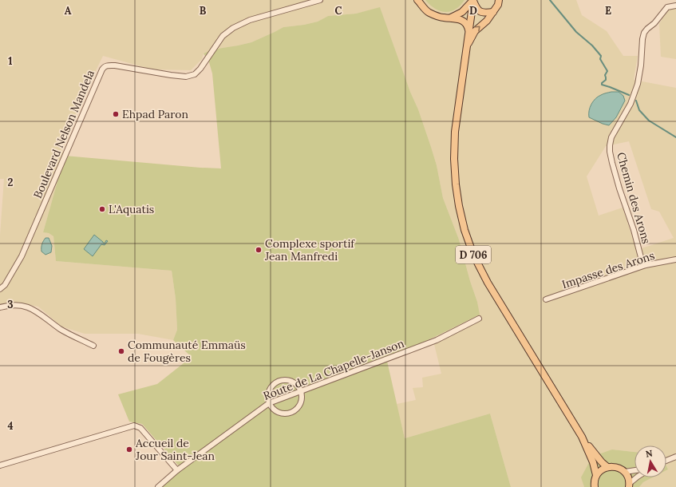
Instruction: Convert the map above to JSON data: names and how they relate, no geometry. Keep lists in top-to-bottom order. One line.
{"streets":{"main road":["D 706"],"street":["Boulevard Nelson Mandela","Chemin des Arons","Impasse des Arons","Route de La Chapelle-Janson"]},"crossings":[["Chemin des Arons","Impasse des Arons"]],"places":["Ehpad Paron","L'Aquatis","Complexe sportif Jean Manfredi","Communauté Emmaüs de Fougères","Accueil de Jour Saint-Jean"],"north":"top","grid":{"columns":["A","B","C","D","E"],"rows":["1","2","3","4"]}}
